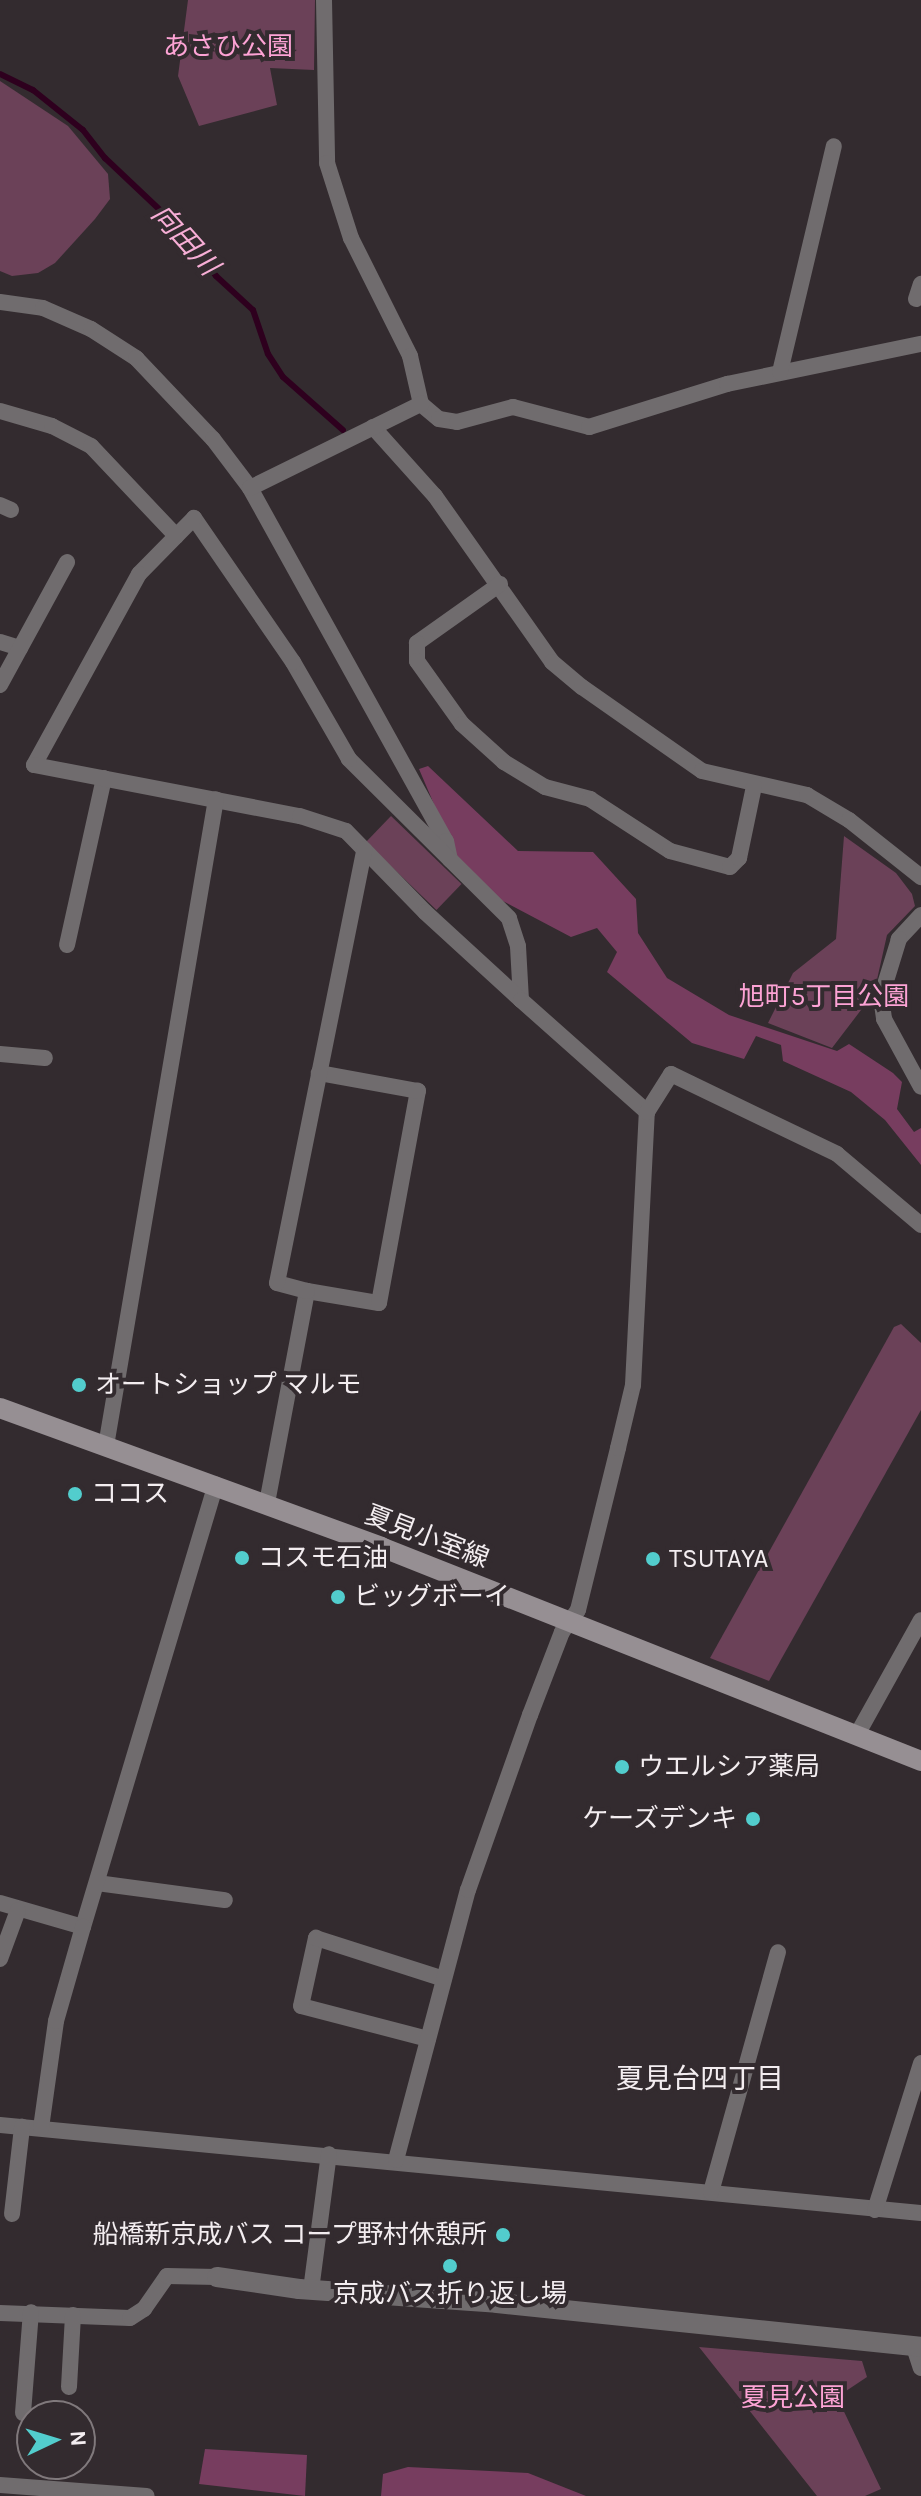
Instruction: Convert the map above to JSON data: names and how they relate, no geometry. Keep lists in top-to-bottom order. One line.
{"streets":{"main road":["夏見小室線"]},"districts":["夏見台四丁目"],"water":["向田川"],"parks":["あさひ公園","旭町5丁目公園","夏見公園"],"places":["オートショップ マルモ","ココス","コスモ石油","TSUTAYA","ビッグボーイ","ウエルシア薬局","ケーズデンキ","船橋新京成バス コープ野村休憩所","京成バス折り返し場"],"north":"right"}
